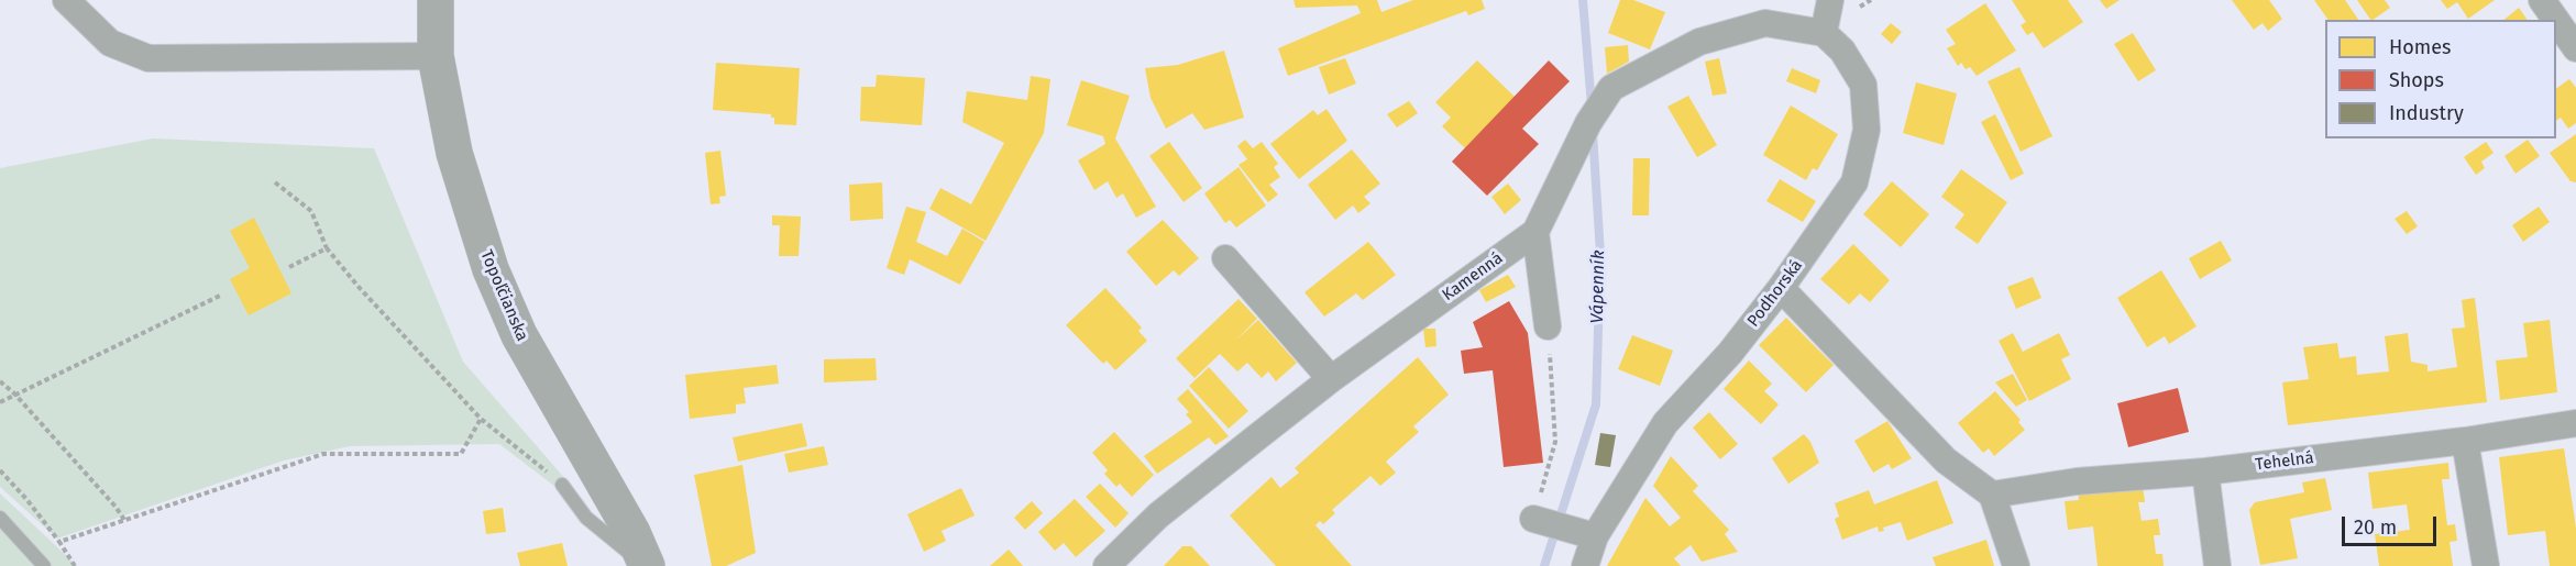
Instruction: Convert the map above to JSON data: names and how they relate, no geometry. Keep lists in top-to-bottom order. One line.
{"streets":{"main road":["Topoľčianska"],"street":["Kamenná","Podhorská","Tehelná"]},"crossings":[["Kamenná","Podhorská"]],"water":["Vápenník"],"legend":["Homes","Shops","Industry"],"scale_bar":"20 m"}
